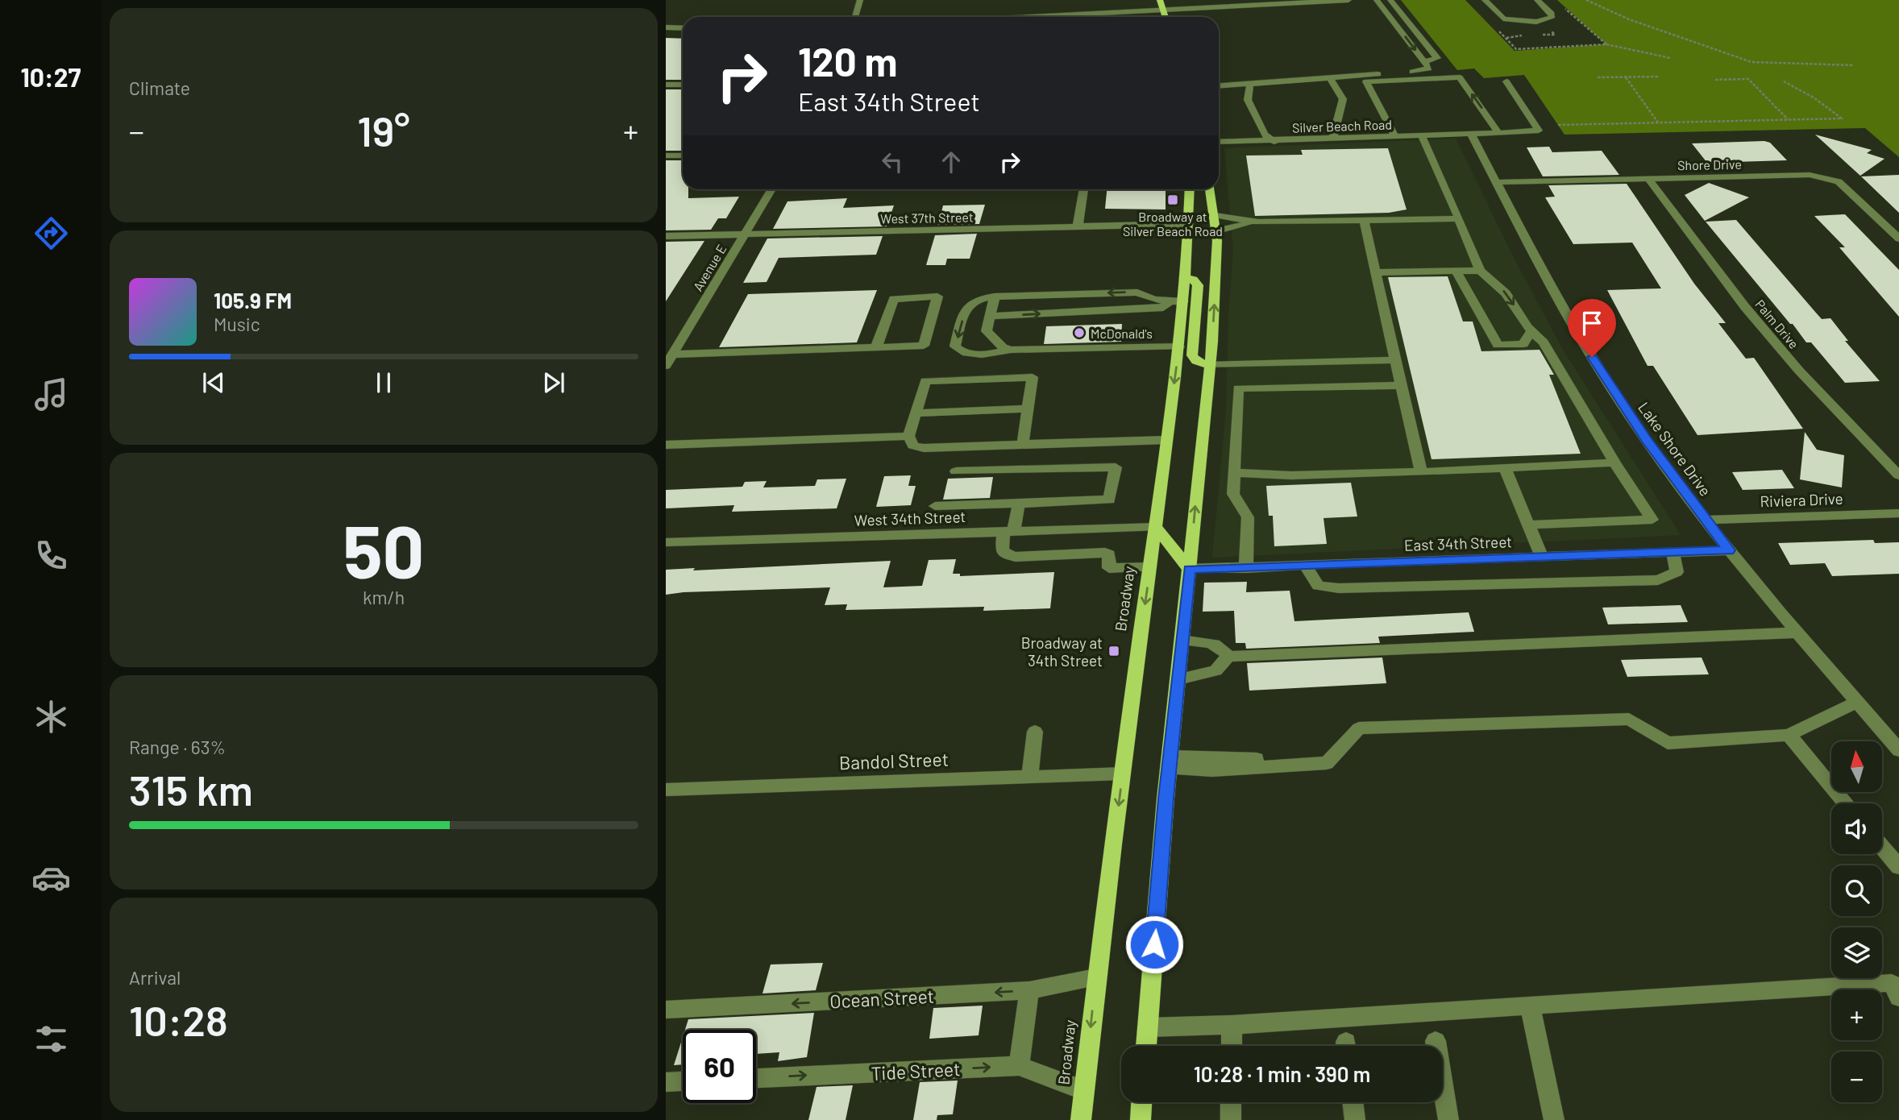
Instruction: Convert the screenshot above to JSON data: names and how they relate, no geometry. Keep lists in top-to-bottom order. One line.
{"streets":{"main road":["Broadway"],"street":["Silver Beach Road","Shore Drive","West 37th Street","Avenue E","Palm Drive","Lake Shore Drive","Riviera Drive","West 34th Street","East 34th Street","Bandol Street","Ocean Street","Tide Street"]},"crossings":[["Silver Beach Road","Lake Shore Drive"],["Shore Drive","Palm Drive"],["Shore Drive","Lake Shore Drive"],["West 37th Street","Avenue E"],["West 37th Street","Broadway"],["Lake Shore Drive","Riviera Drive"],["Lake Shore Drive","East 34th Street"],["West 34th Street","Broadway"],["Broadway","Bandol Street"],["Broadway","Ocean Street"],["Broadway","Tide Street"]],"one_way":["Ocean Street","Tide Street"],"places":{"transit":["Broadway at Silver Beach Road","Broadway at 34th Street"],"other":["McDonald's"]},"north":"top","page":{"tabs":"10:27","tile":["Climate",["50","km/h"],["Range · 63%","315 km"],["Arrival","10:28"]],"turn":["120 m","East 34th Street"],"heat":["−","19°","+"],"song":["105.9 FM","Music"],"map_buttons":["+","−"],"limit":"60","trip":"10:28 · 1 min · 390 m"}}
